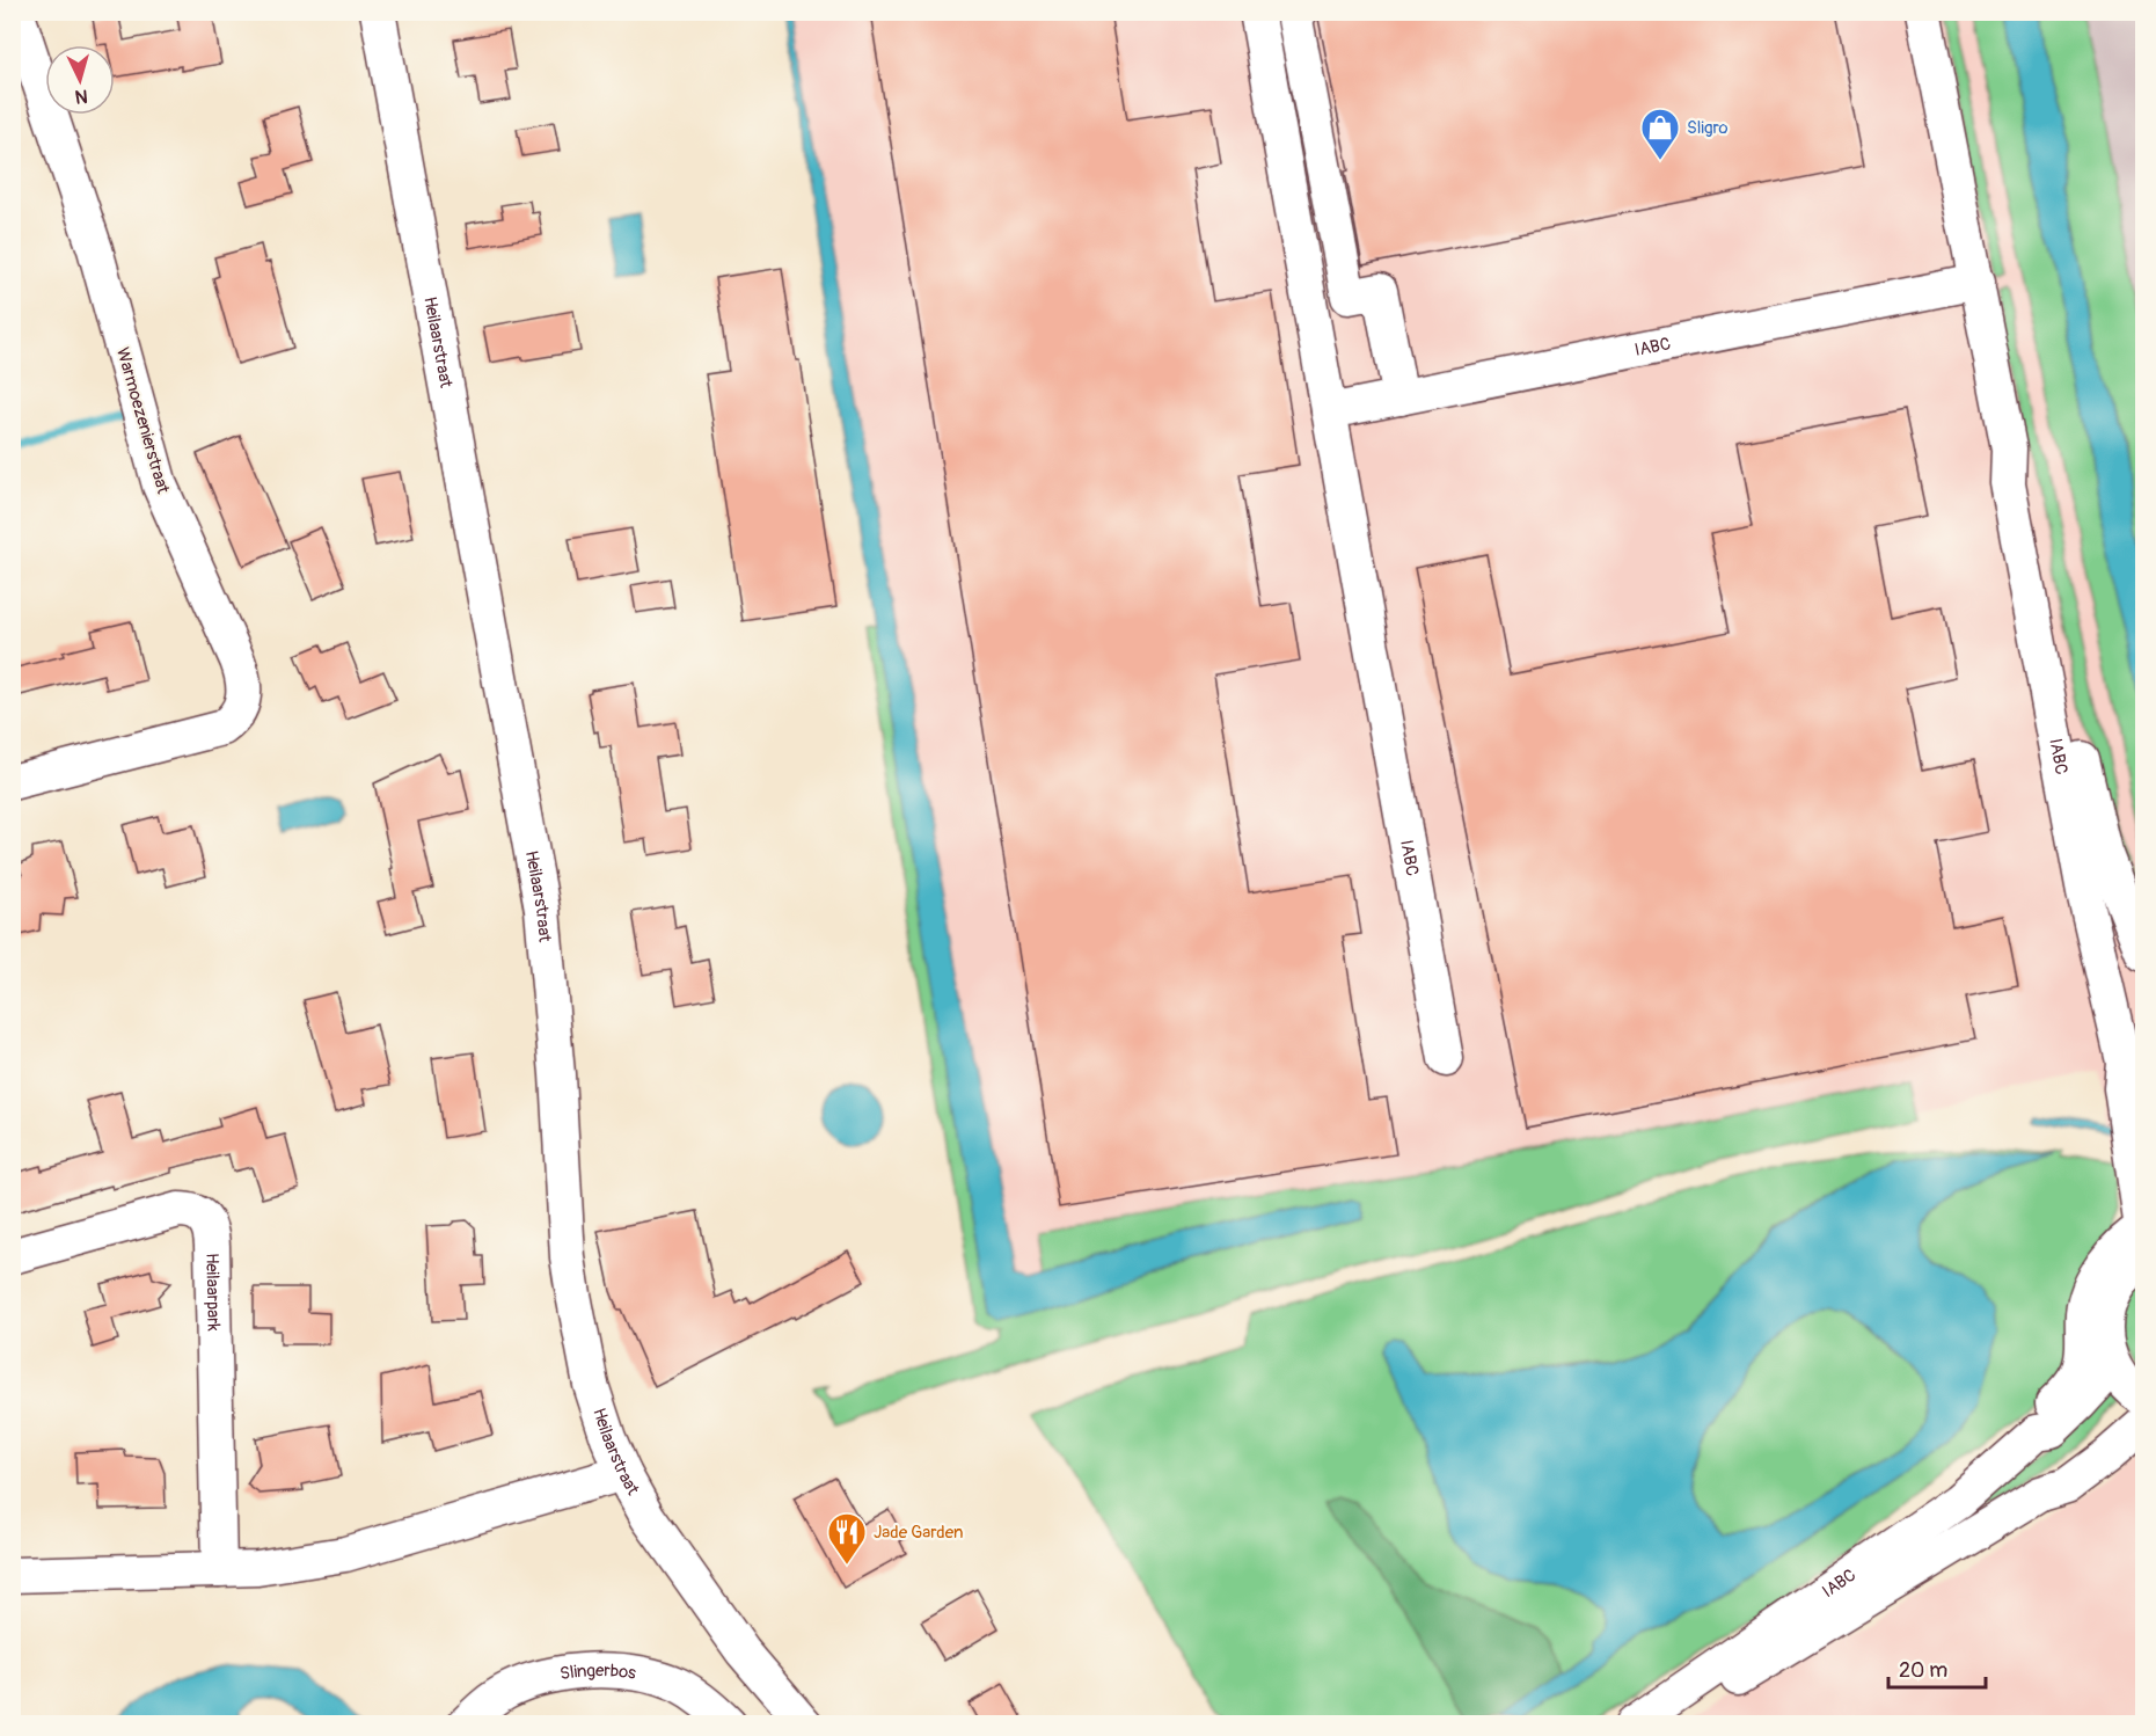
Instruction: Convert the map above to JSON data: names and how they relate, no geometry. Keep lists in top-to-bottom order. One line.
{"streets":{"street":["Heilaarstraat","IABC","Warmoezenierstraat","Heilaarpark","Slingerbos"]},"places":{"shop":["Sligro"],"restaurant":["Jade Garden"]},"scale_bar":"20 m","north":"bottom"}
